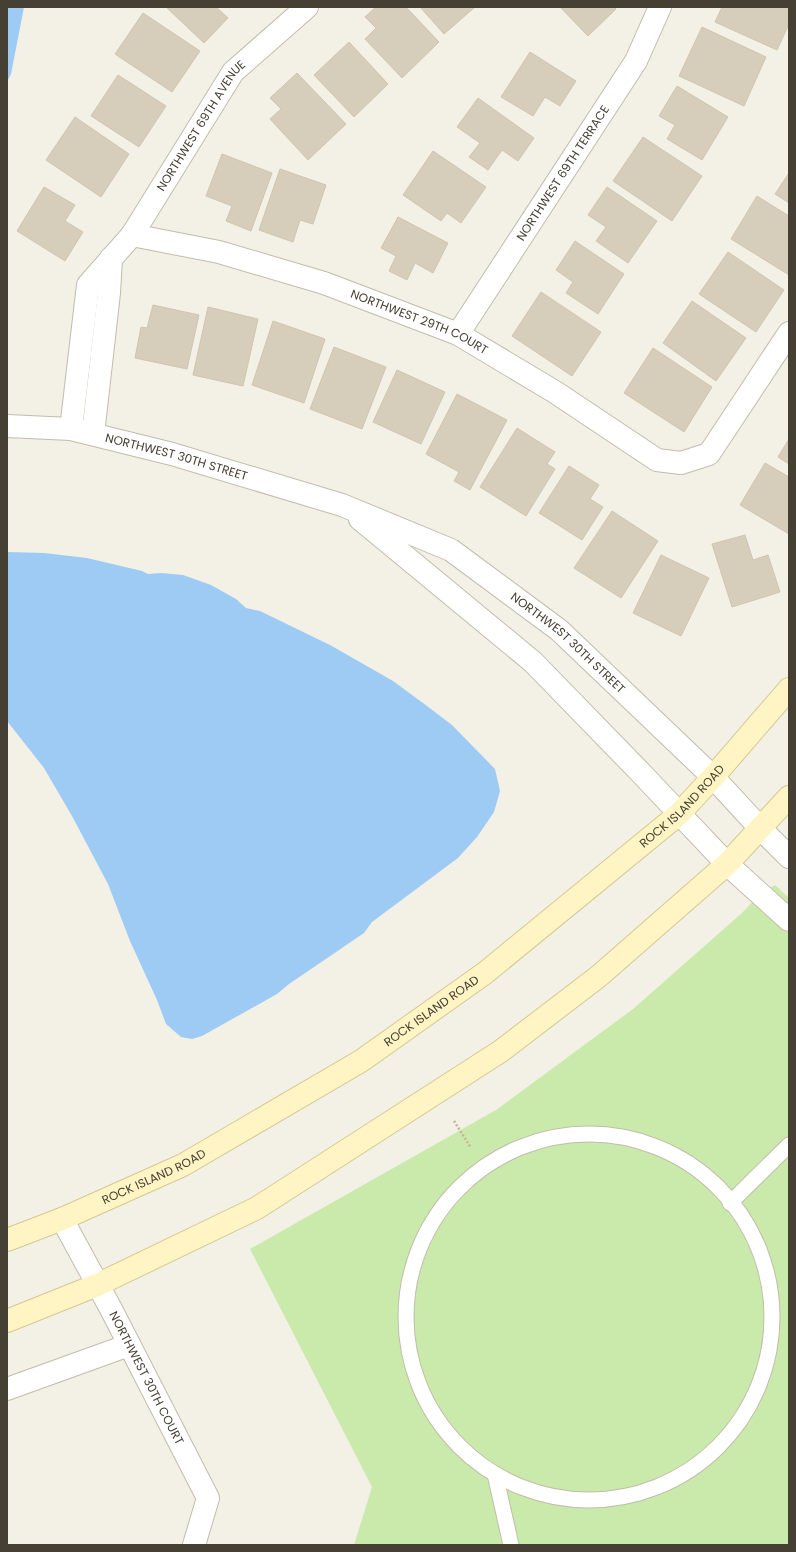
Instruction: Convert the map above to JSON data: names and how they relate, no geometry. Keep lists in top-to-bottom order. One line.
{"streets":{"main road":["ROCK ISLAND ROAD"],"street":["NORTHWEST 69TH AVENUE","NORTHWEST 69TH TERRACE","NORTHWEST 29TH COURT","NORTHWEST 30TH STREET","NORTHWEST 30TH COURT"]},"crossings":[["NORTHWEST 69TH AVENUE","NORTHWEST 29TH COURT"],["NORTHWEST 69TH AVENUE","NORTHWEST 30TH STREET"],["NORTHWEST 69TH TERRACE","NORTHWEST 29TH COURT"],["NORTHWEST 30TH STREET","ROCK ISLAND ROAD"],["ROCK ISLAND ROAD","NORTHWEST 30TH COURT"]]}
